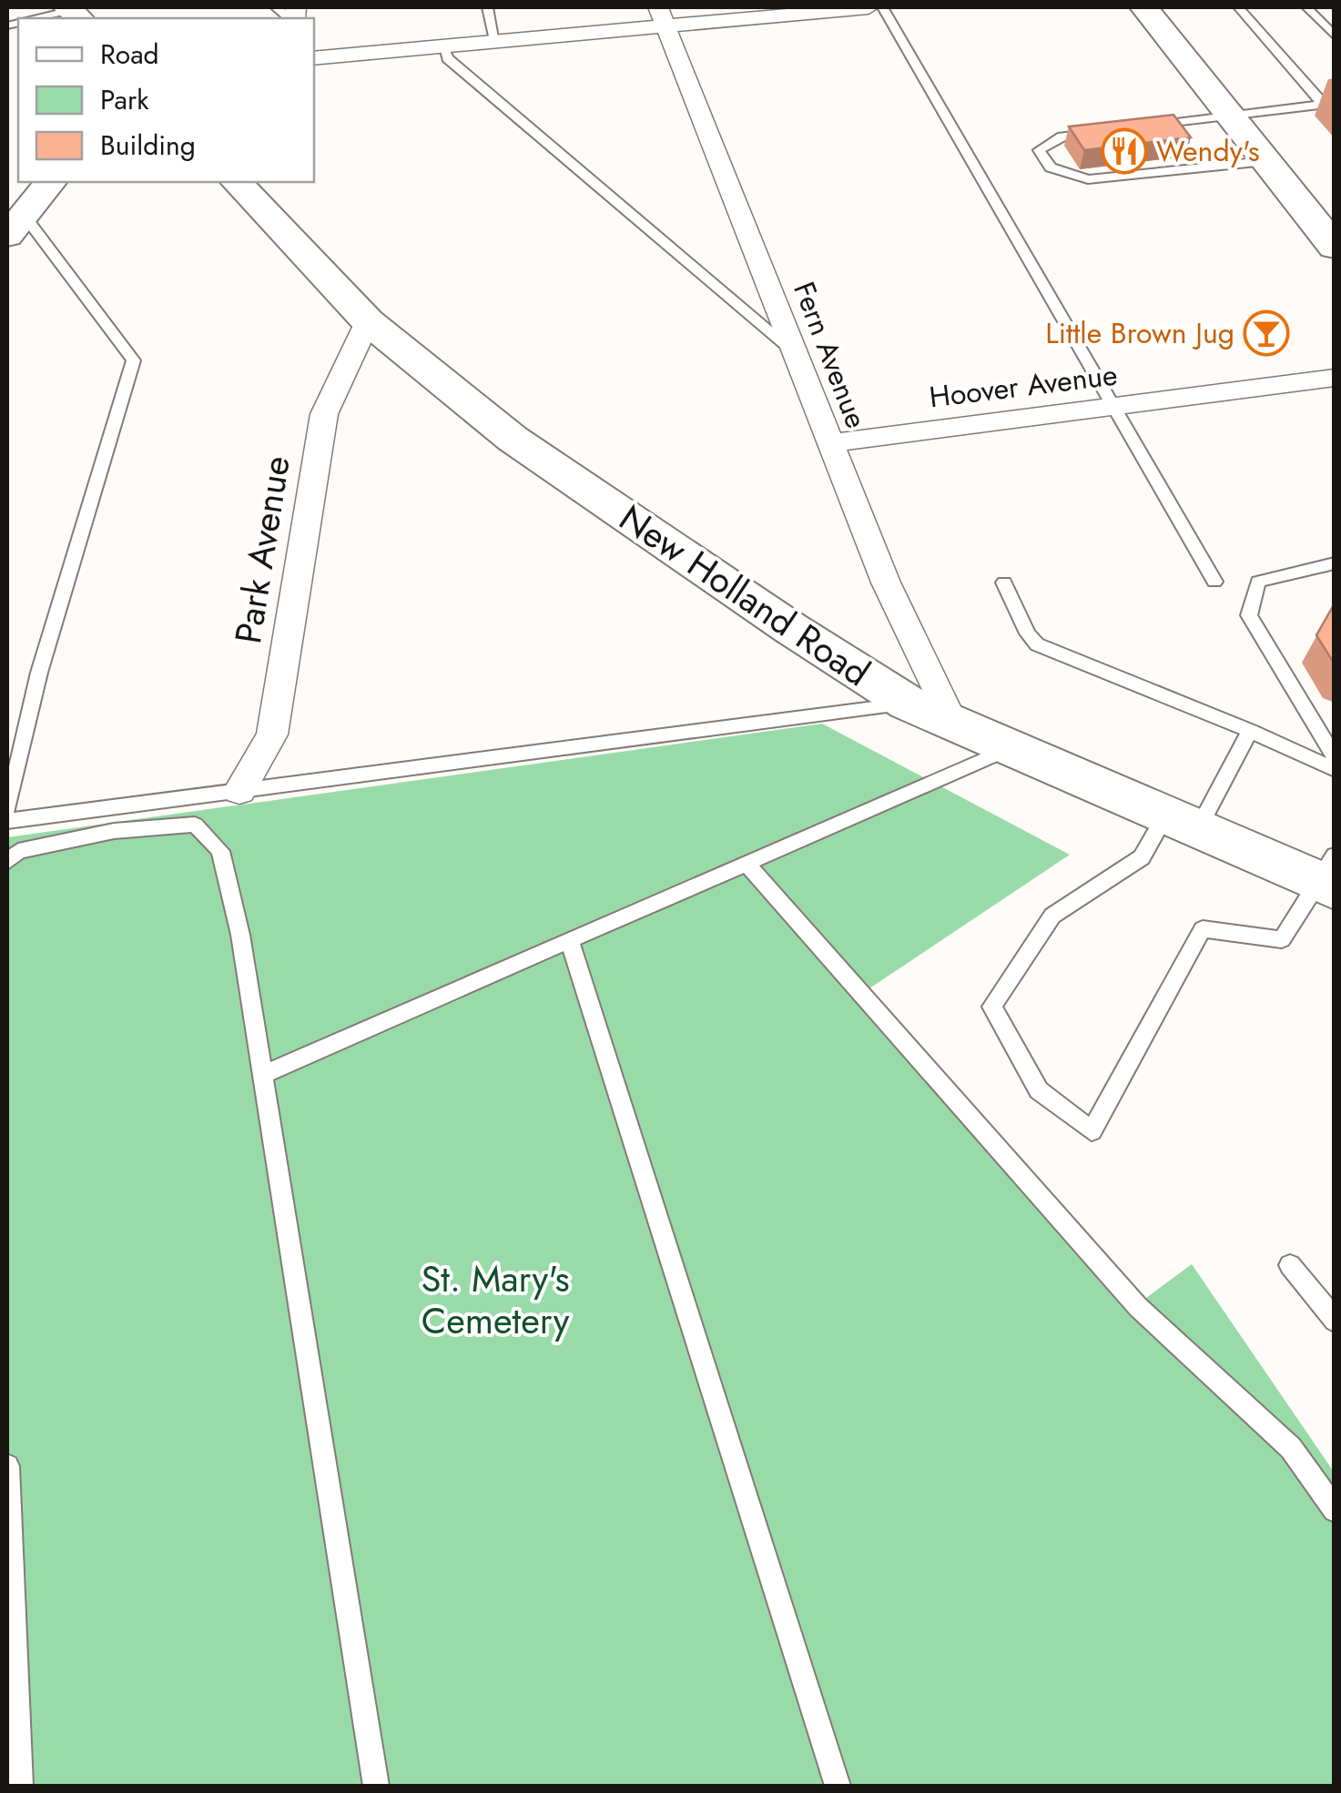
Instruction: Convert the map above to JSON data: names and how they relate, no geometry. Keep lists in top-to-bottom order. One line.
{"streets":{"main road":["New Holland Road"],"street":["Fern Avenue","Hoover Avenue","Park Avenue"]},"crossings":[["Fern Avenue","Hoover Avenue"],["Fern Avenue","New Holland Road"],["Park Avenue","New Holland Road"]],"parks":["St. Mary's Cemetery"],"places":{"restaurant":["Wendy's"],"bar":["Little Brown Jug"]},"legend":["Road","Park","Building"]}
